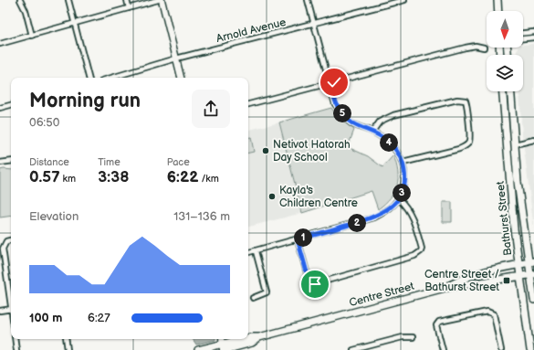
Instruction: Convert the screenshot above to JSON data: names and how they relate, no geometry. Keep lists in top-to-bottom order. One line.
{"streets":{"main road":["Bathurst Street","Centre Street"],"street":["Arnold Avenue"]},"crossings":[["Bathurst Street","Centre Street"]],"places":{"other":["Netivot Hatorah Day School","Kayla's Children Centre"],"transit":["Centre Street / Bathurst Street"]},"north":"bottom","page":{"heading":["Morning run","06:50"],"pins":["5","4","3","2","1"],"stats":[["Distance","0.57 km"],["Time","3:38"],["Pace","6:22 /km"]],"chart":["Elevation","131–136 m"],"list":[{"name":"100 m","note":"6:27"}]}}
